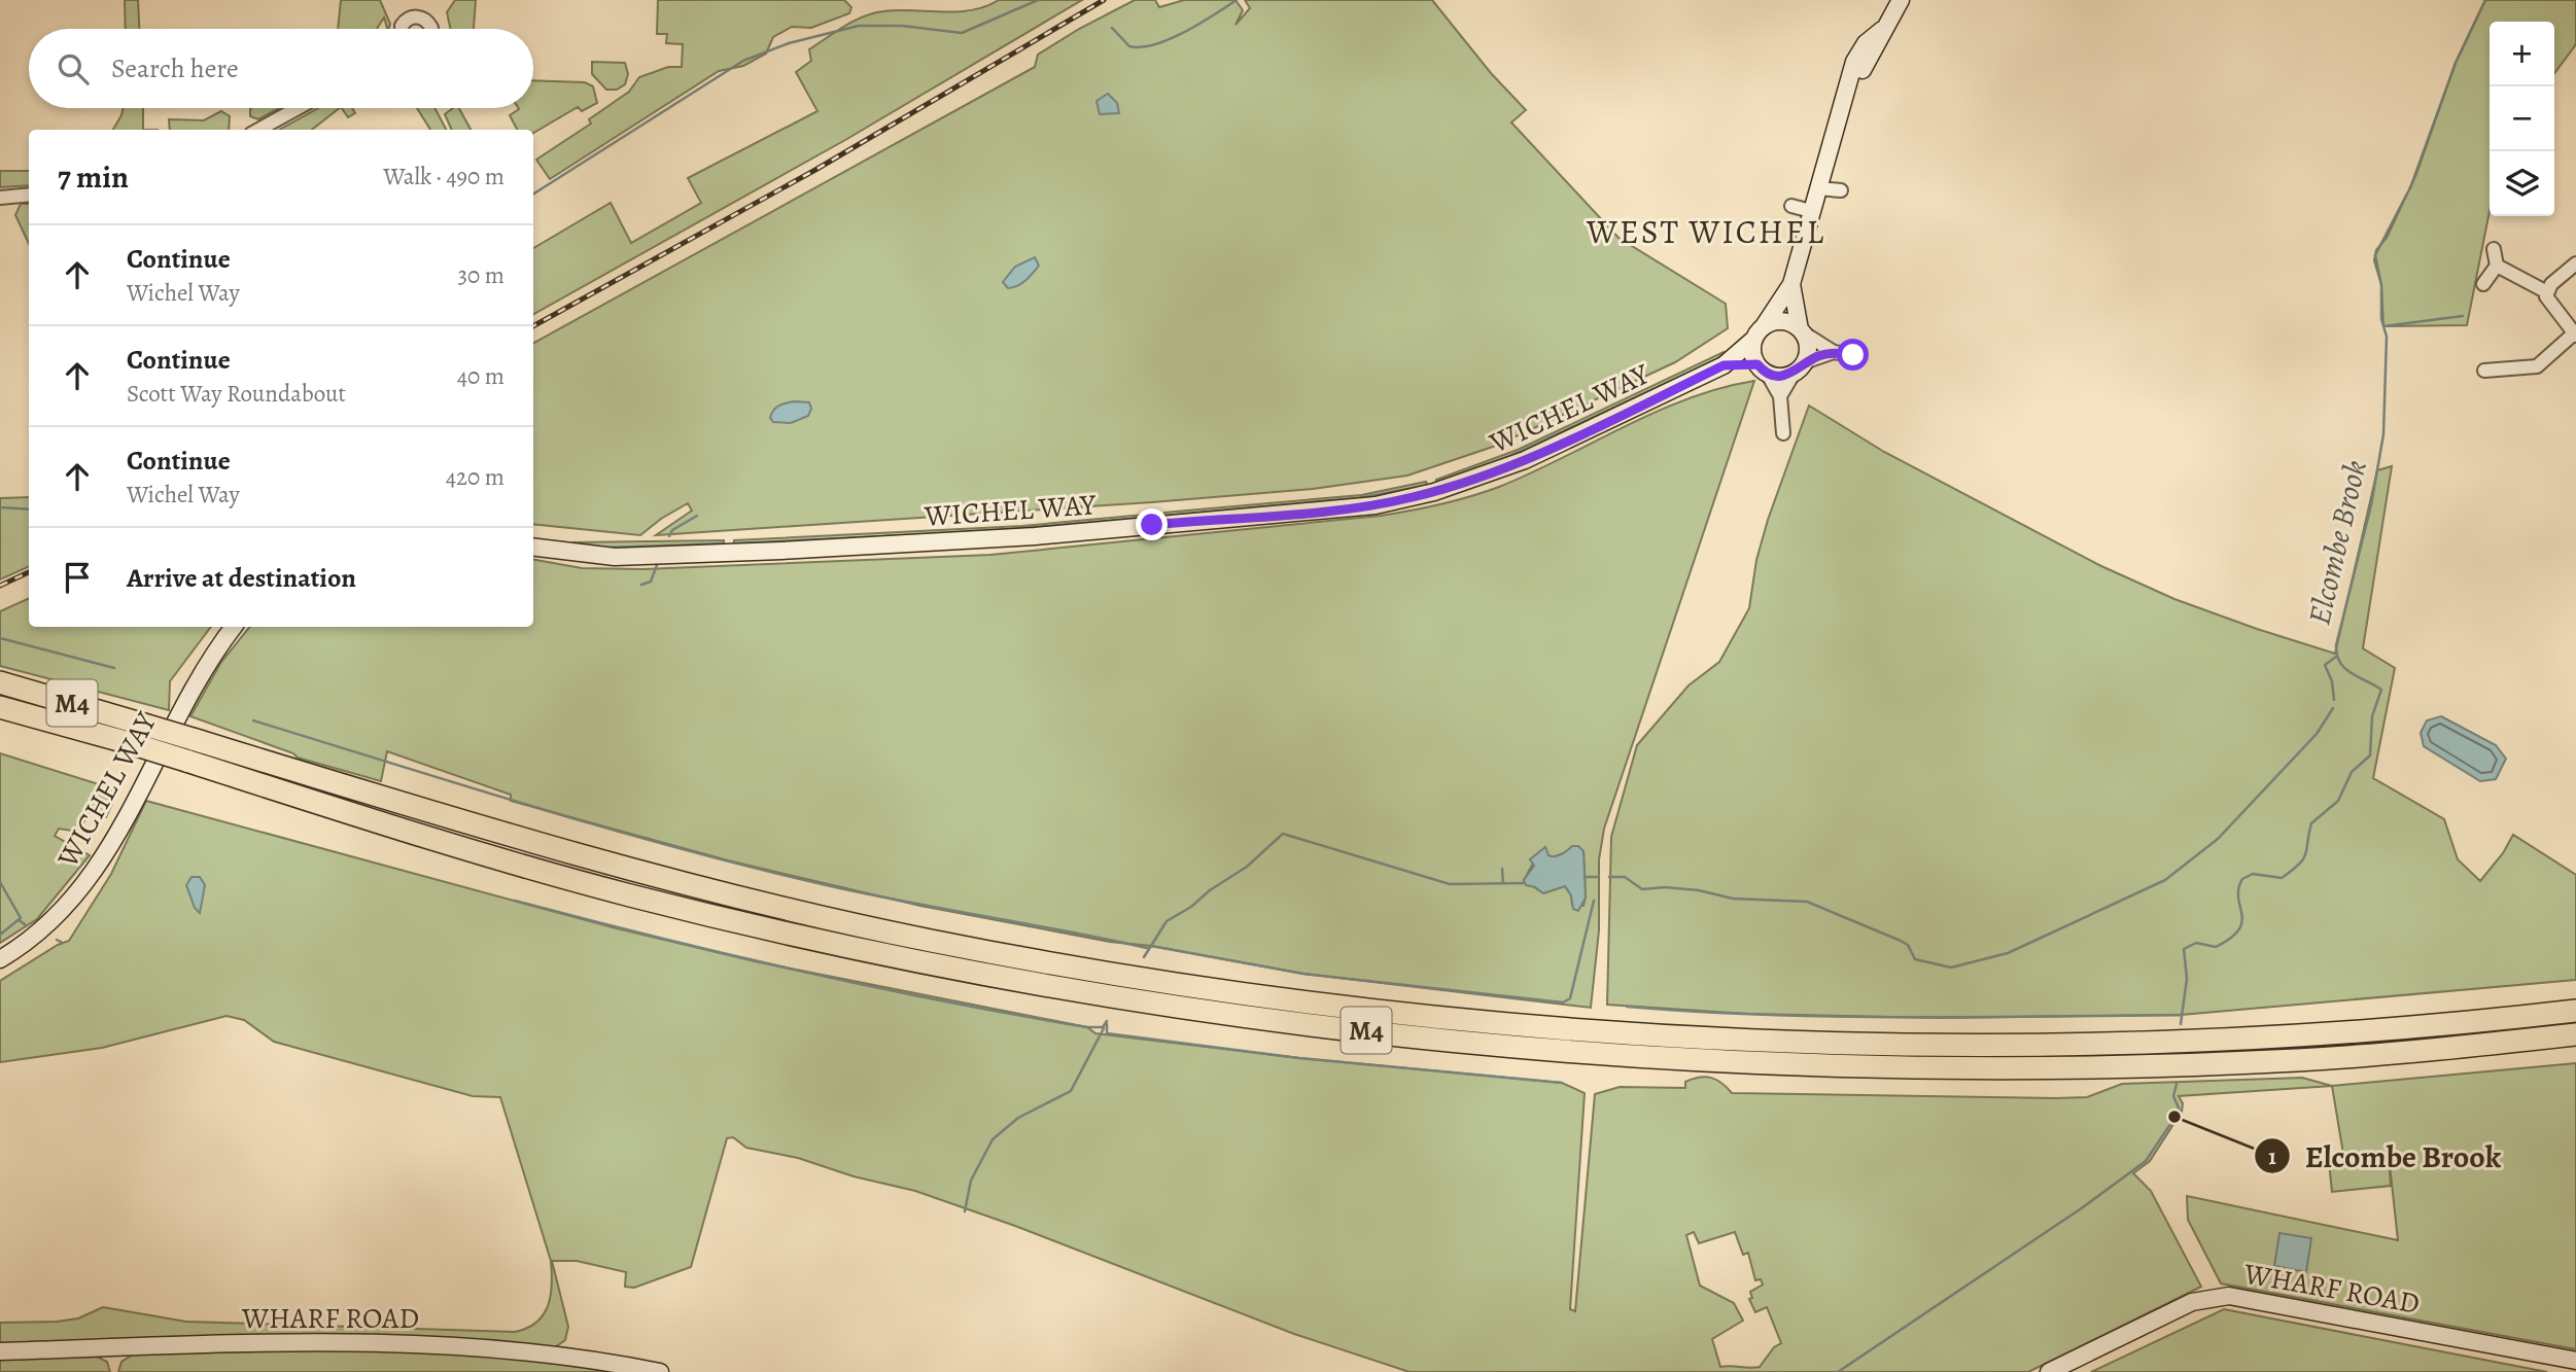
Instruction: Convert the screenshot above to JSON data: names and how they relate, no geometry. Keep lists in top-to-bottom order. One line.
{"streets":{"highway":["M4"],"street":["WICHEL WAY","WHARF ROAD"]},"districts":["WEST WICHEL"],"water":["Elcombe Brook"],"places":["Elcombe Brook"],"page":{"map_buttons":["+","−"],"search":"Search here","heading":["7 min","Walk · 490 m"],"list":[["Continue","Wichel Way","30 m"],["Continue","Scott Way Roundabout","40 m"],["Continue","Wichel Way","420 m"],"Arrive at destination"]}}
